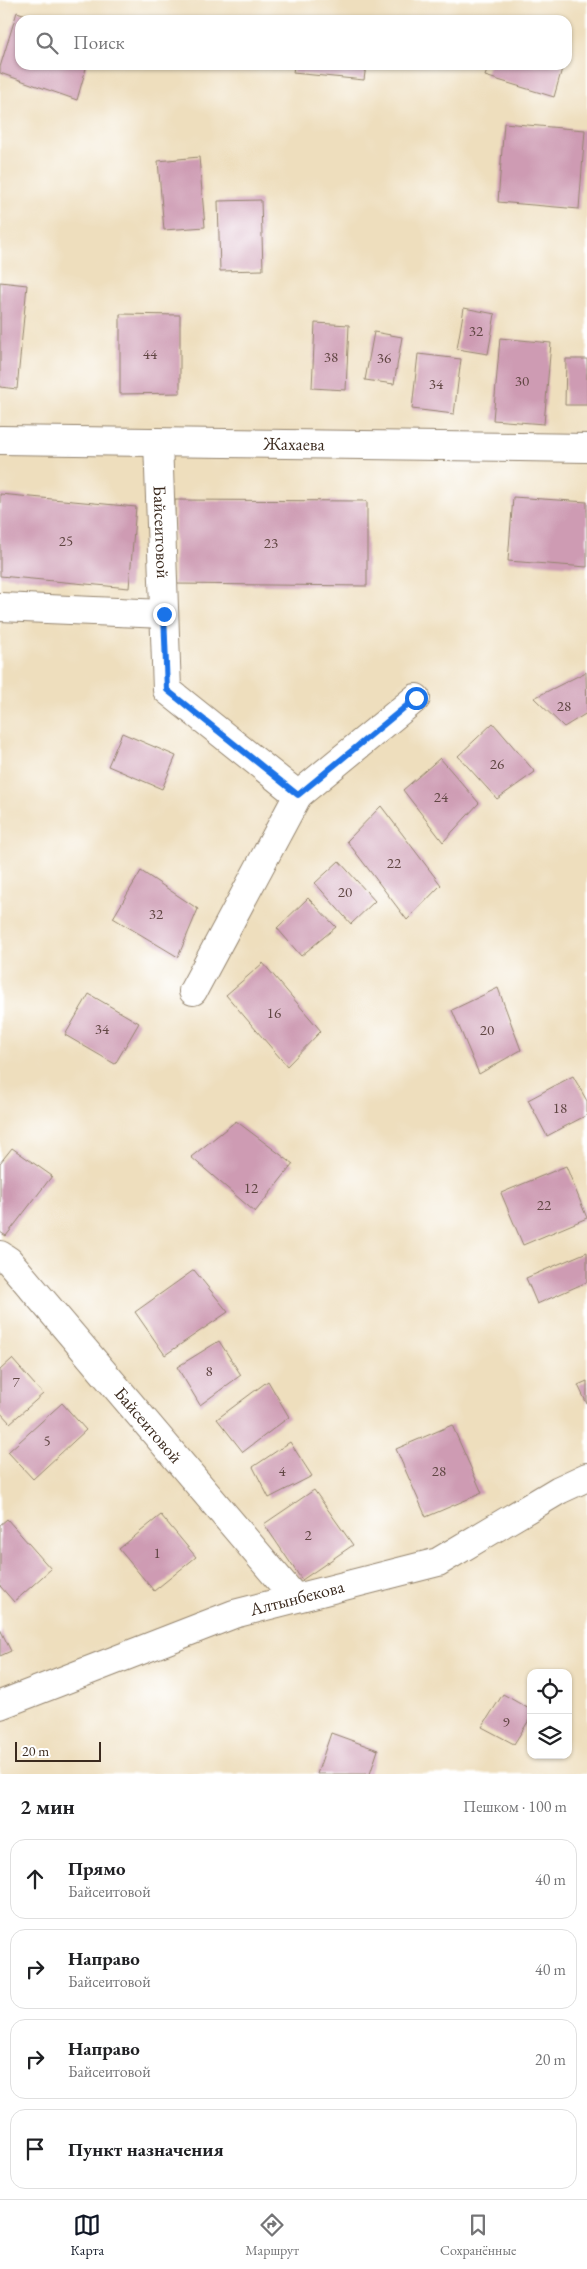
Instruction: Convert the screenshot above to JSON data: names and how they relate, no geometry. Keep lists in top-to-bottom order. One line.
{"streets":{"street":["Жахаева","Байсеитовой","Алтынбекова"]},"crossings":[["Жахаева","Байсеитовой"],["Байсеитовой","Алтынбекова"]],"house_numbers":["32","44","38","36","30","34","25","23","28","26","24","22","20","32","16","34","20","18","12","22","8","7","5","4","28","2","1","9"],"scale_bar":"20 m","page":{"search":"Поиск","scale":"20 m","heading":["2 мин","Пешком · 100 m"],"list":[["Прямо","Байсеитовой","40 m"],["Направо","Байсеитовой","40 m"],["Направо","Байсеитовой","20 m"],"Пункт назначения"],"nav":["Карта","Маршрут","Сохранённые"]}}
